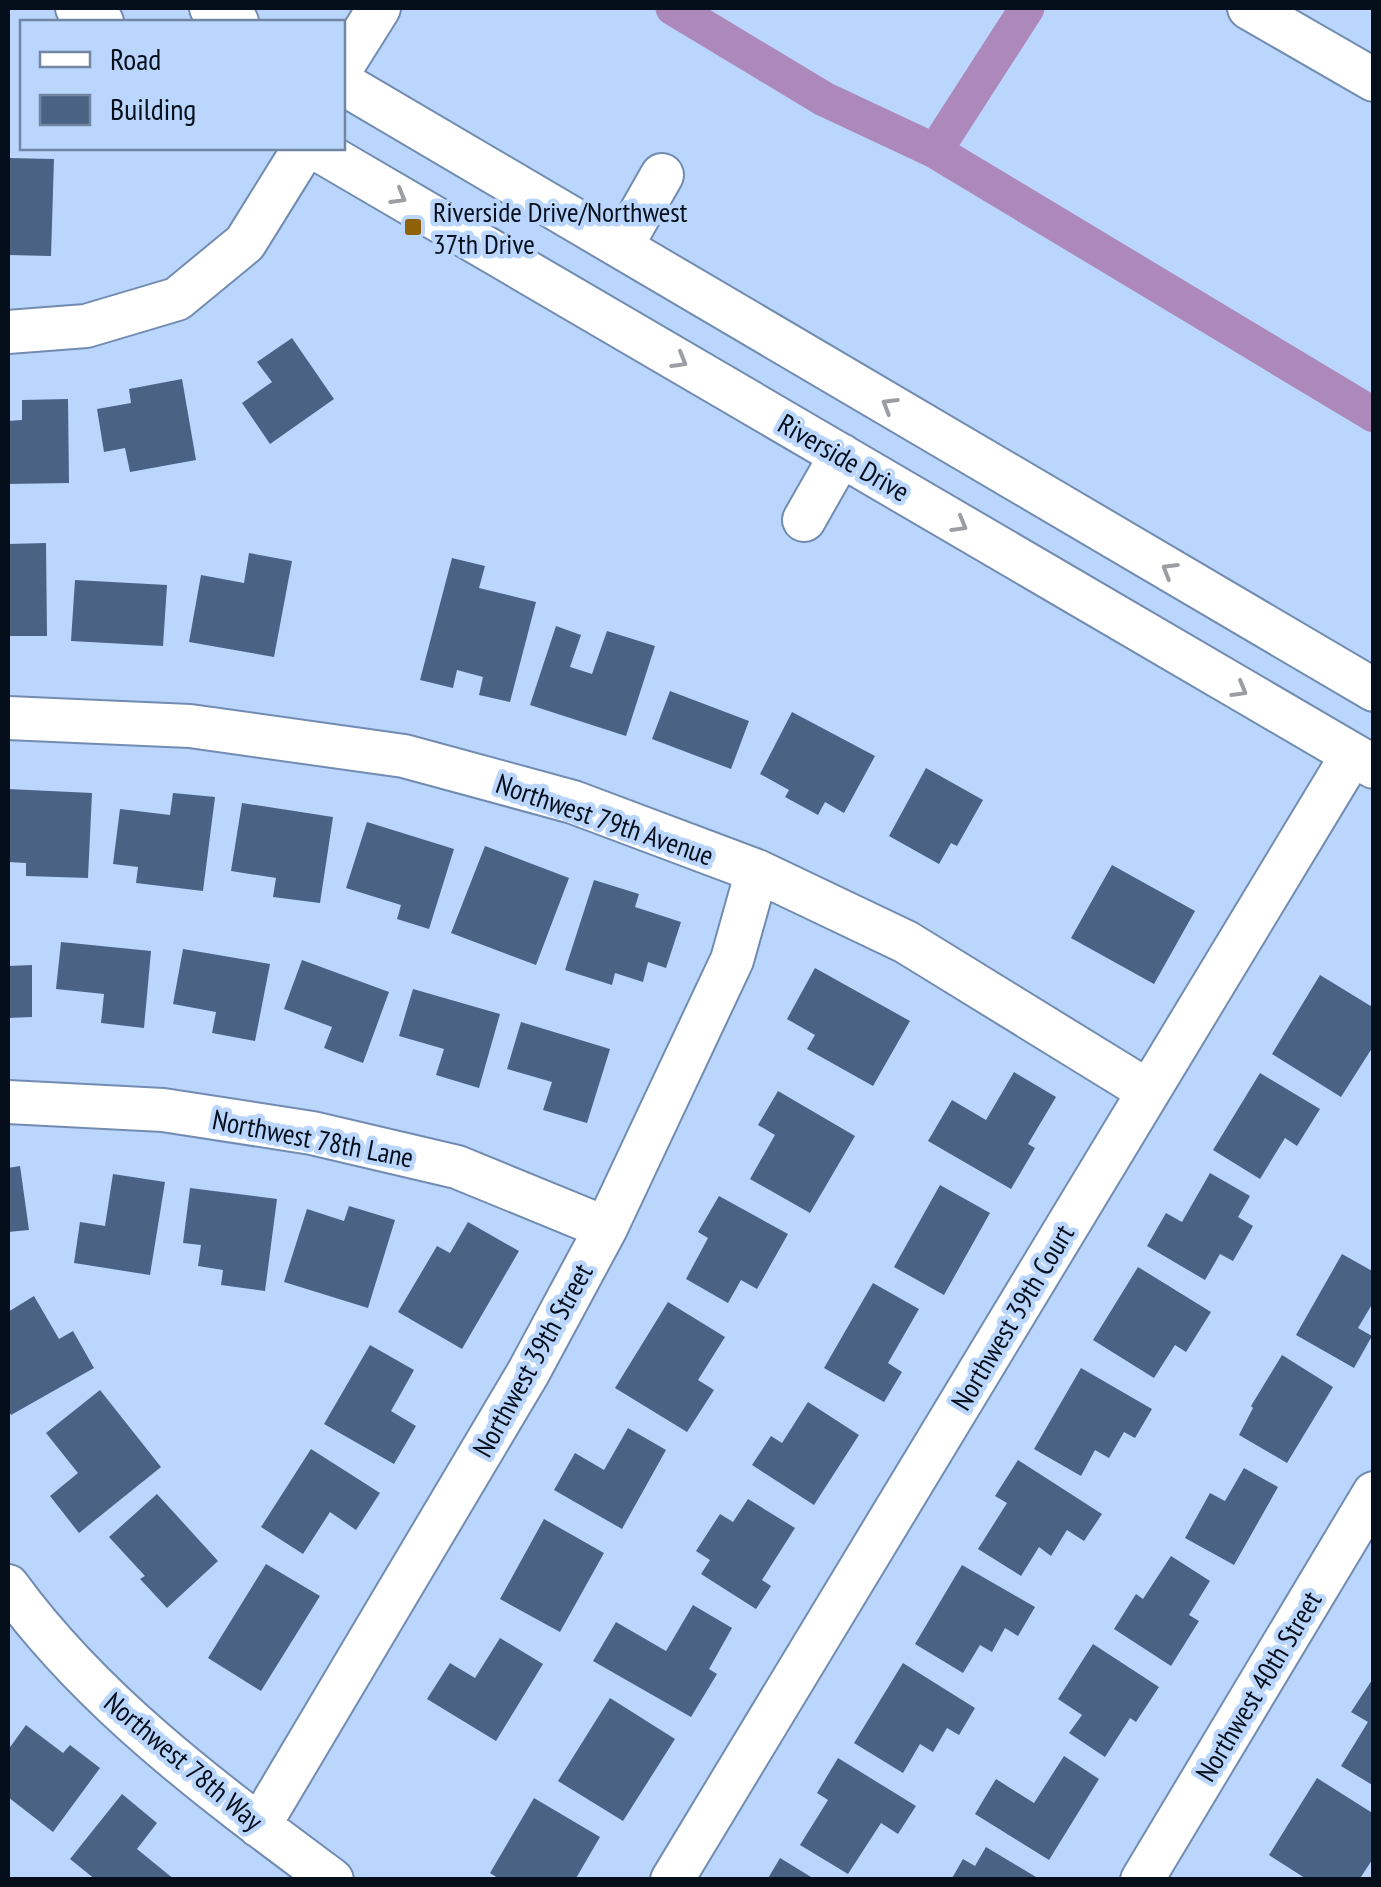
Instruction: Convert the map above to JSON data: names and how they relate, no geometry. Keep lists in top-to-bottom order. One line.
{"streets":{"street":["Riverside Drive","Northwest 79th Avenue","Northwest 78th Lane","Northwest 39th Court","Northwest 39th Street","Northwest 40th Street","Northwest 78th Way"]},"crossings":[["Riverside Drive","Northwest 39th Court"],["Northwest 79th Avenue","Northwest 39th Court"],["Northwest 79th Avenue","Northwest 39th Street"],["Northwest 78th Lane","Northwest 39th Street"],["Northwest 39th Street","Northwest 78th Way"]],"places":{"transit":["Riverside Drive/Northwest 37th Drive"]},"legend":["Road","Building"]}
